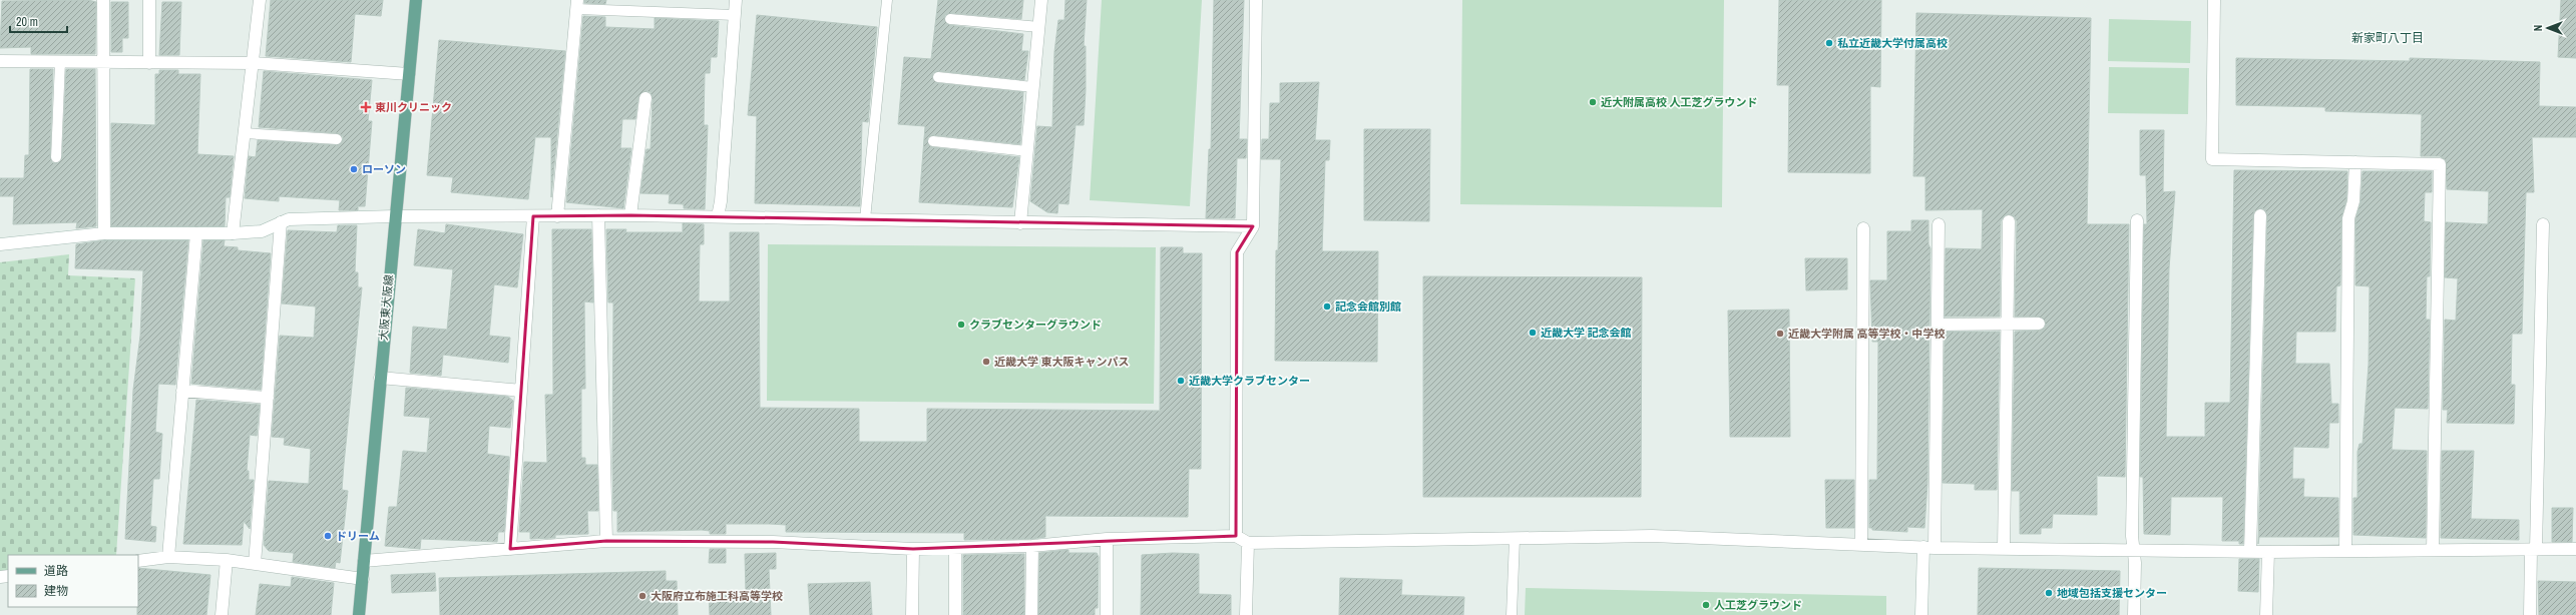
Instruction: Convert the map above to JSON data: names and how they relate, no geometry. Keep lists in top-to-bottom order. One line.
{"streets":{"main road":["大阪東大阪線"]},"districts":["新家町八丁目"],"places":{"other":["私立近畿大学付属高校","近大附属高校 人工芝グラウンド","ローソン","記念会館別館","クラブセンターグラウンド","近畿大学 記念会館","近畿大学附属 高等学校・中学校","近畿大学 東大阪キャンパス","近畿大学クラブセンター","ドリーム","地域包括支援センター","大阪府立布施工科高等学校","人工芝グラウンド"],"health":["東川クリニック"]},"legend":["道路","建物"],"scale_bar":"20 m","north":"left"}
